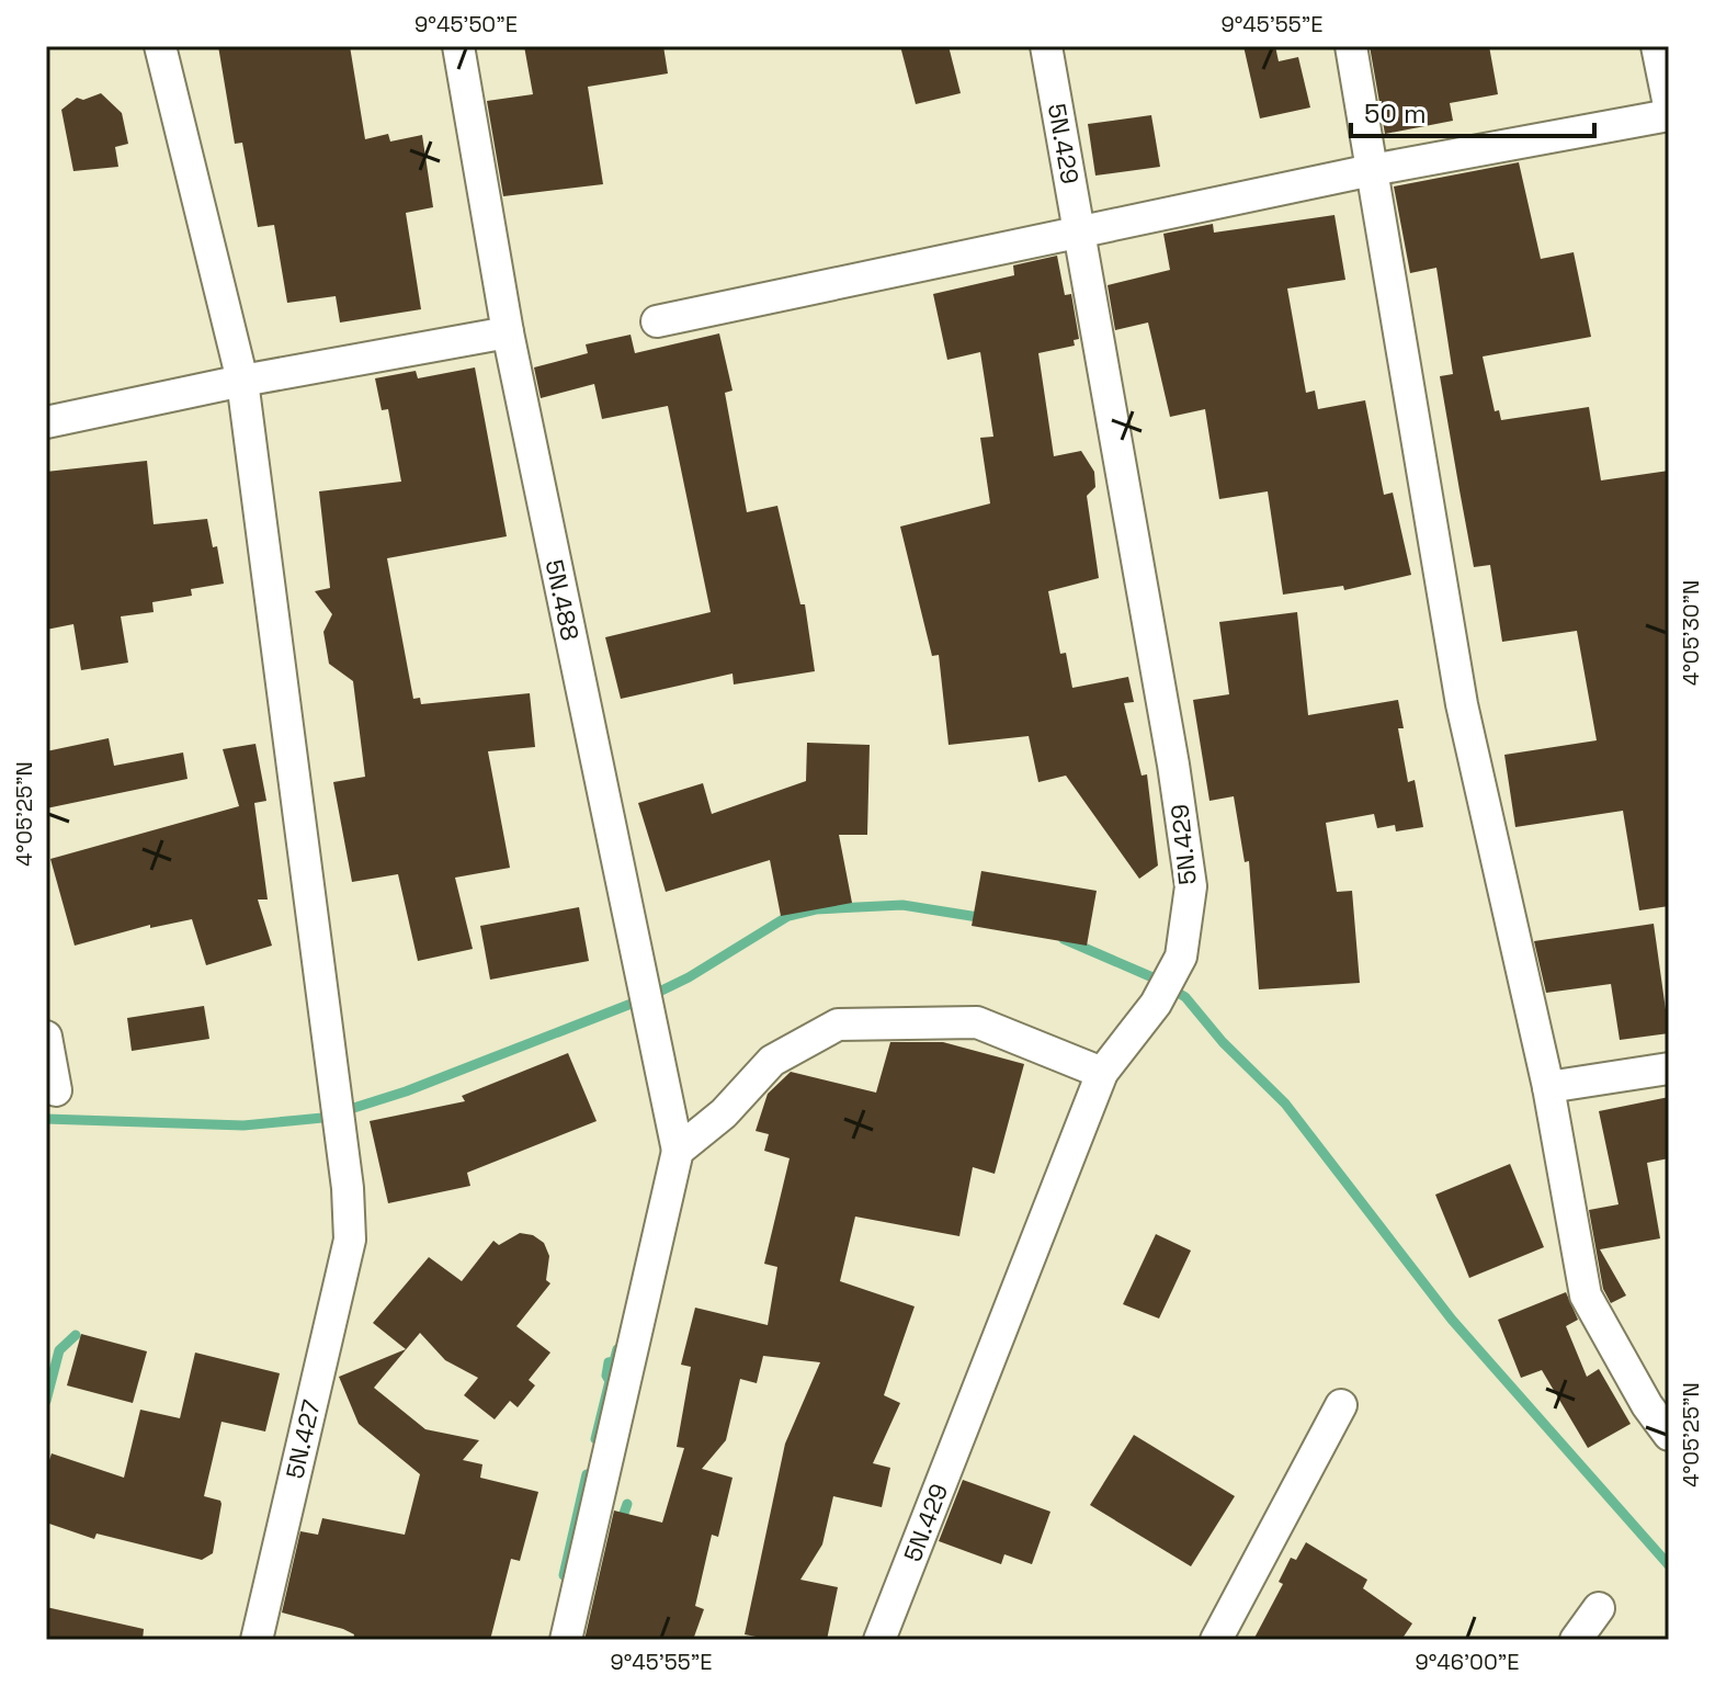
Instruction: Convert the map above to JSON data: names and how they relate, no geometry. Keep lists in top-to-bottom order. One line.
{"streets":{"street":["5N.429","5N.488","5N.427"]},"scale_bar":"50 m","coordinates":["9°45'50\"E","9°45'55\"E","4°05'30\"N","4°05'25\"N","9°46'00\"E"]}
